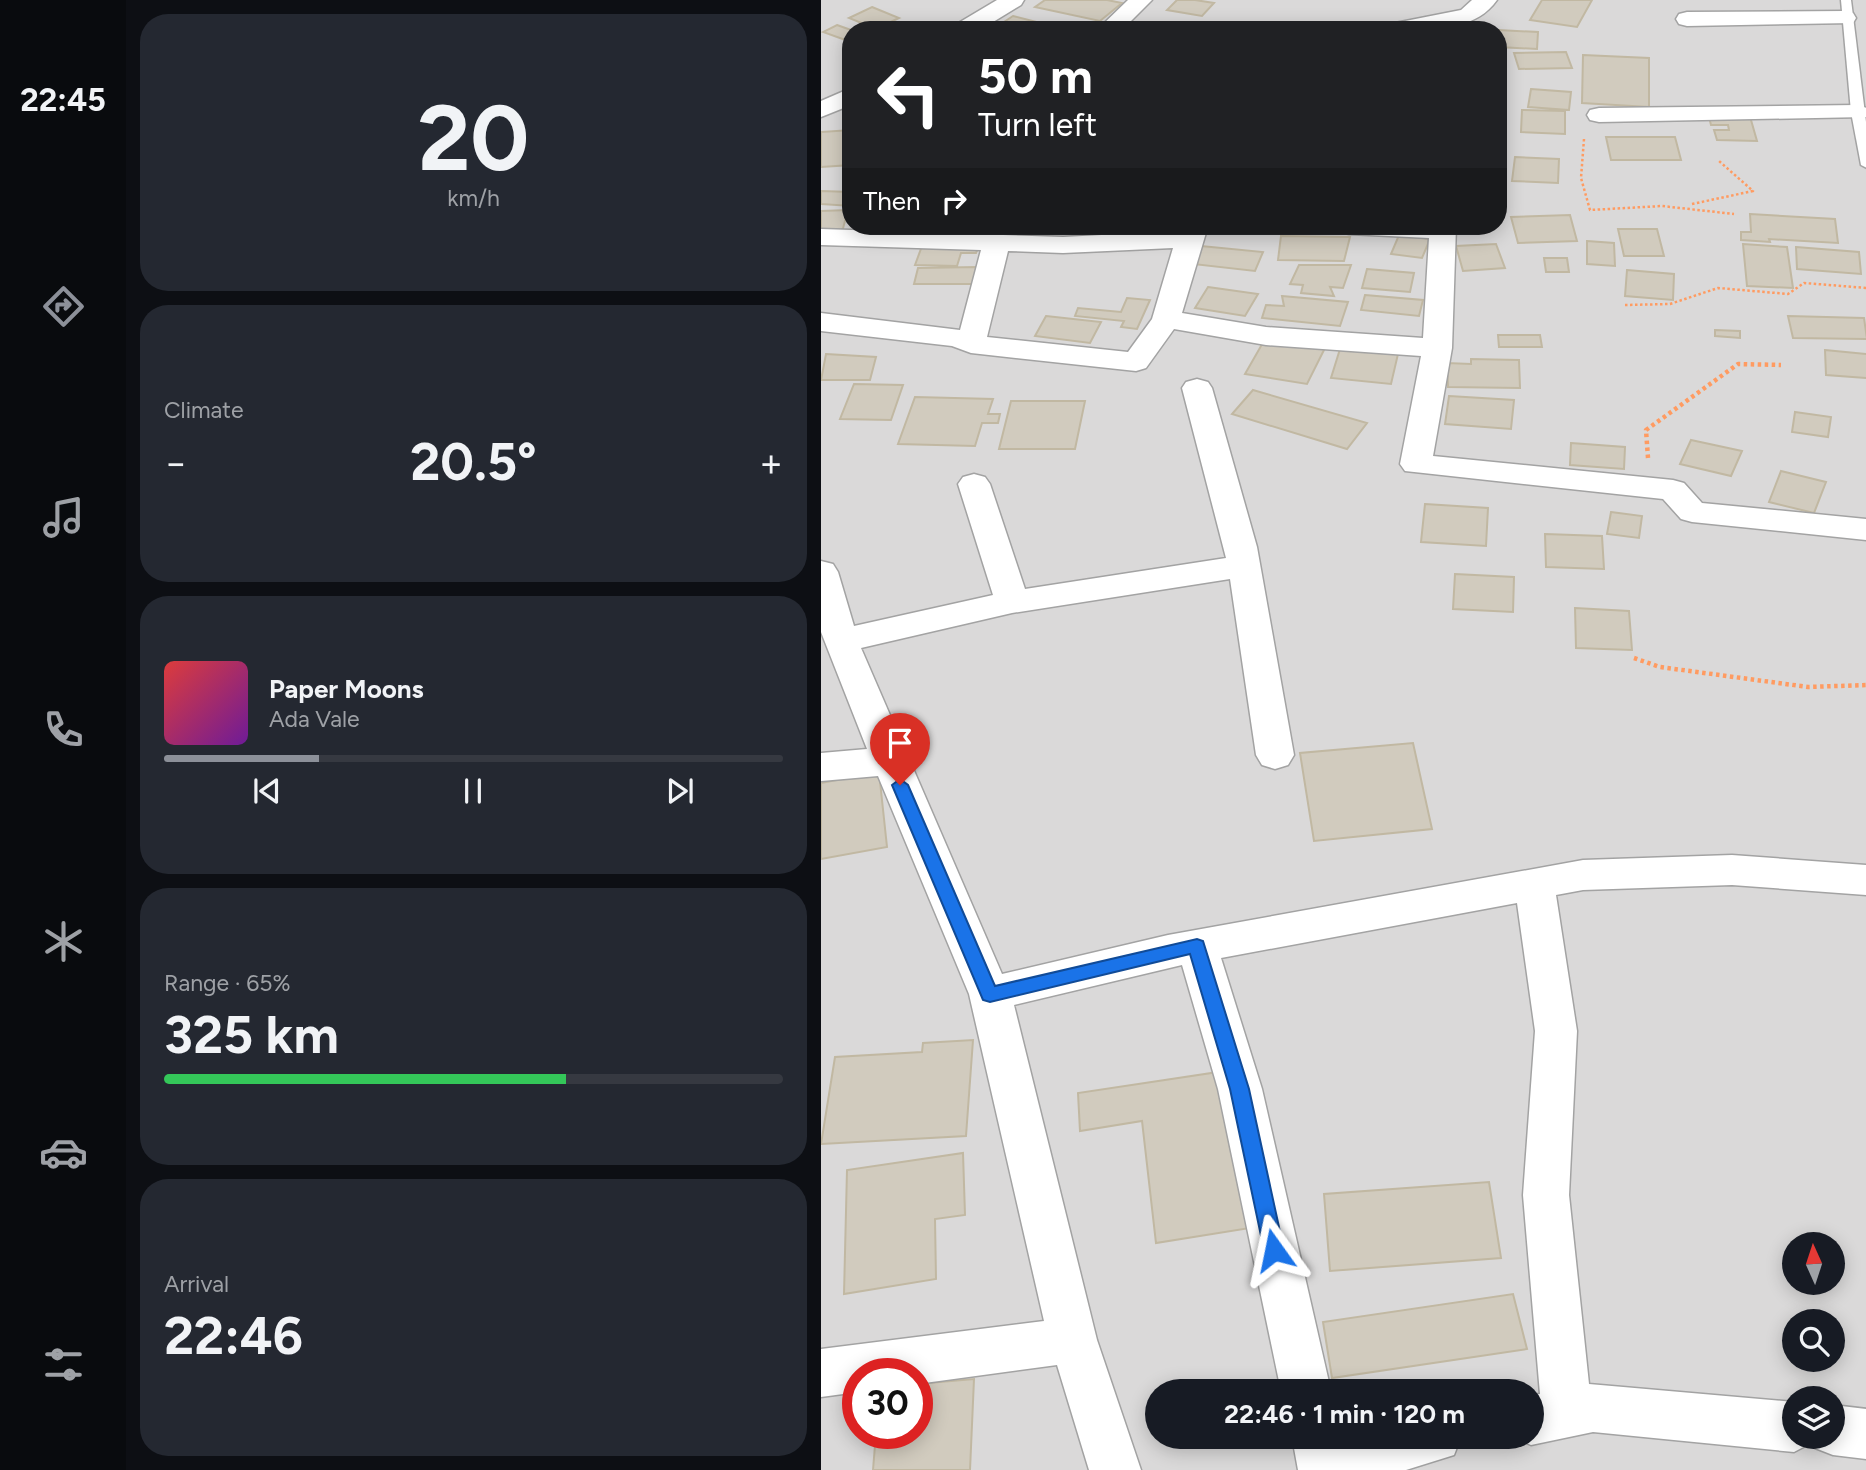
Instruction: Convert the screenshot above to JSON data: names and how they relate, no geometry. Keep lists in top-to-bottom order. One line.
{"north":"top","page":{"tabs":"22:45","tile":[["20","km/h"],"Climate",["Range · 65%","325 km"],["Arrival","22:46"]],"turn":["50 m","Turn left"],"then":"Then","heat":["−","20.5°","+"],"song":["Paper Moons","Ada Vale"],"limit":"30","trip":"22:46 · 1 min · 120 m"}}
